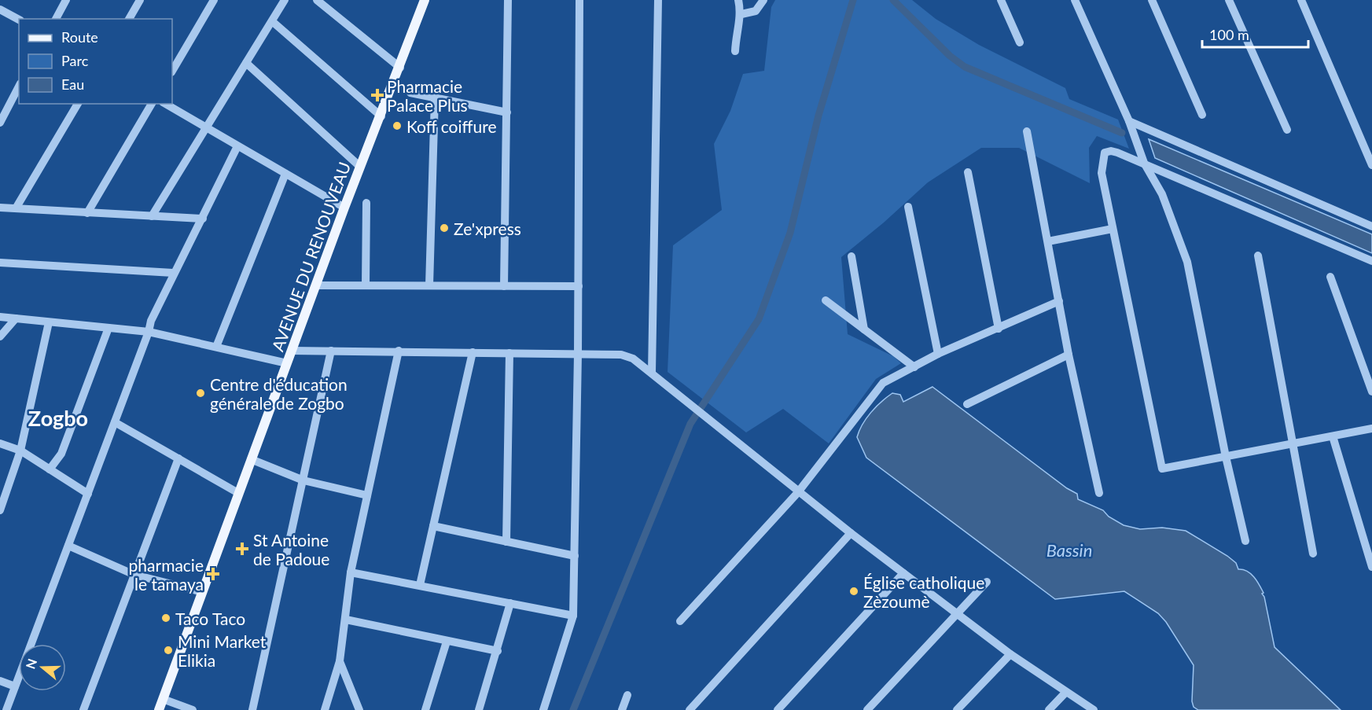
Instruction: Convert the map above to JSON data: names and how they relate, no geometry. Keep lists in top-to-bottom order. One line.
{"streets":{"main road":["AVENUE DU RENOUVEAU"]},"districts":["Zogbo"],"water":["Bassin"],"places":{"health":["Pharmacie Palace Plus","St Antoine de Padoue","pharmacie le tamaya"],"other":["Koff coiffure","Ze'xpress","Centre d'éducation générale de Zogbo","Église catholique Zèzoumè","Taco Taco","Mini Market Elikia"]},"legend":["Route","Parc","Eau"],"scale_bar":"100 m","north":"left"}
